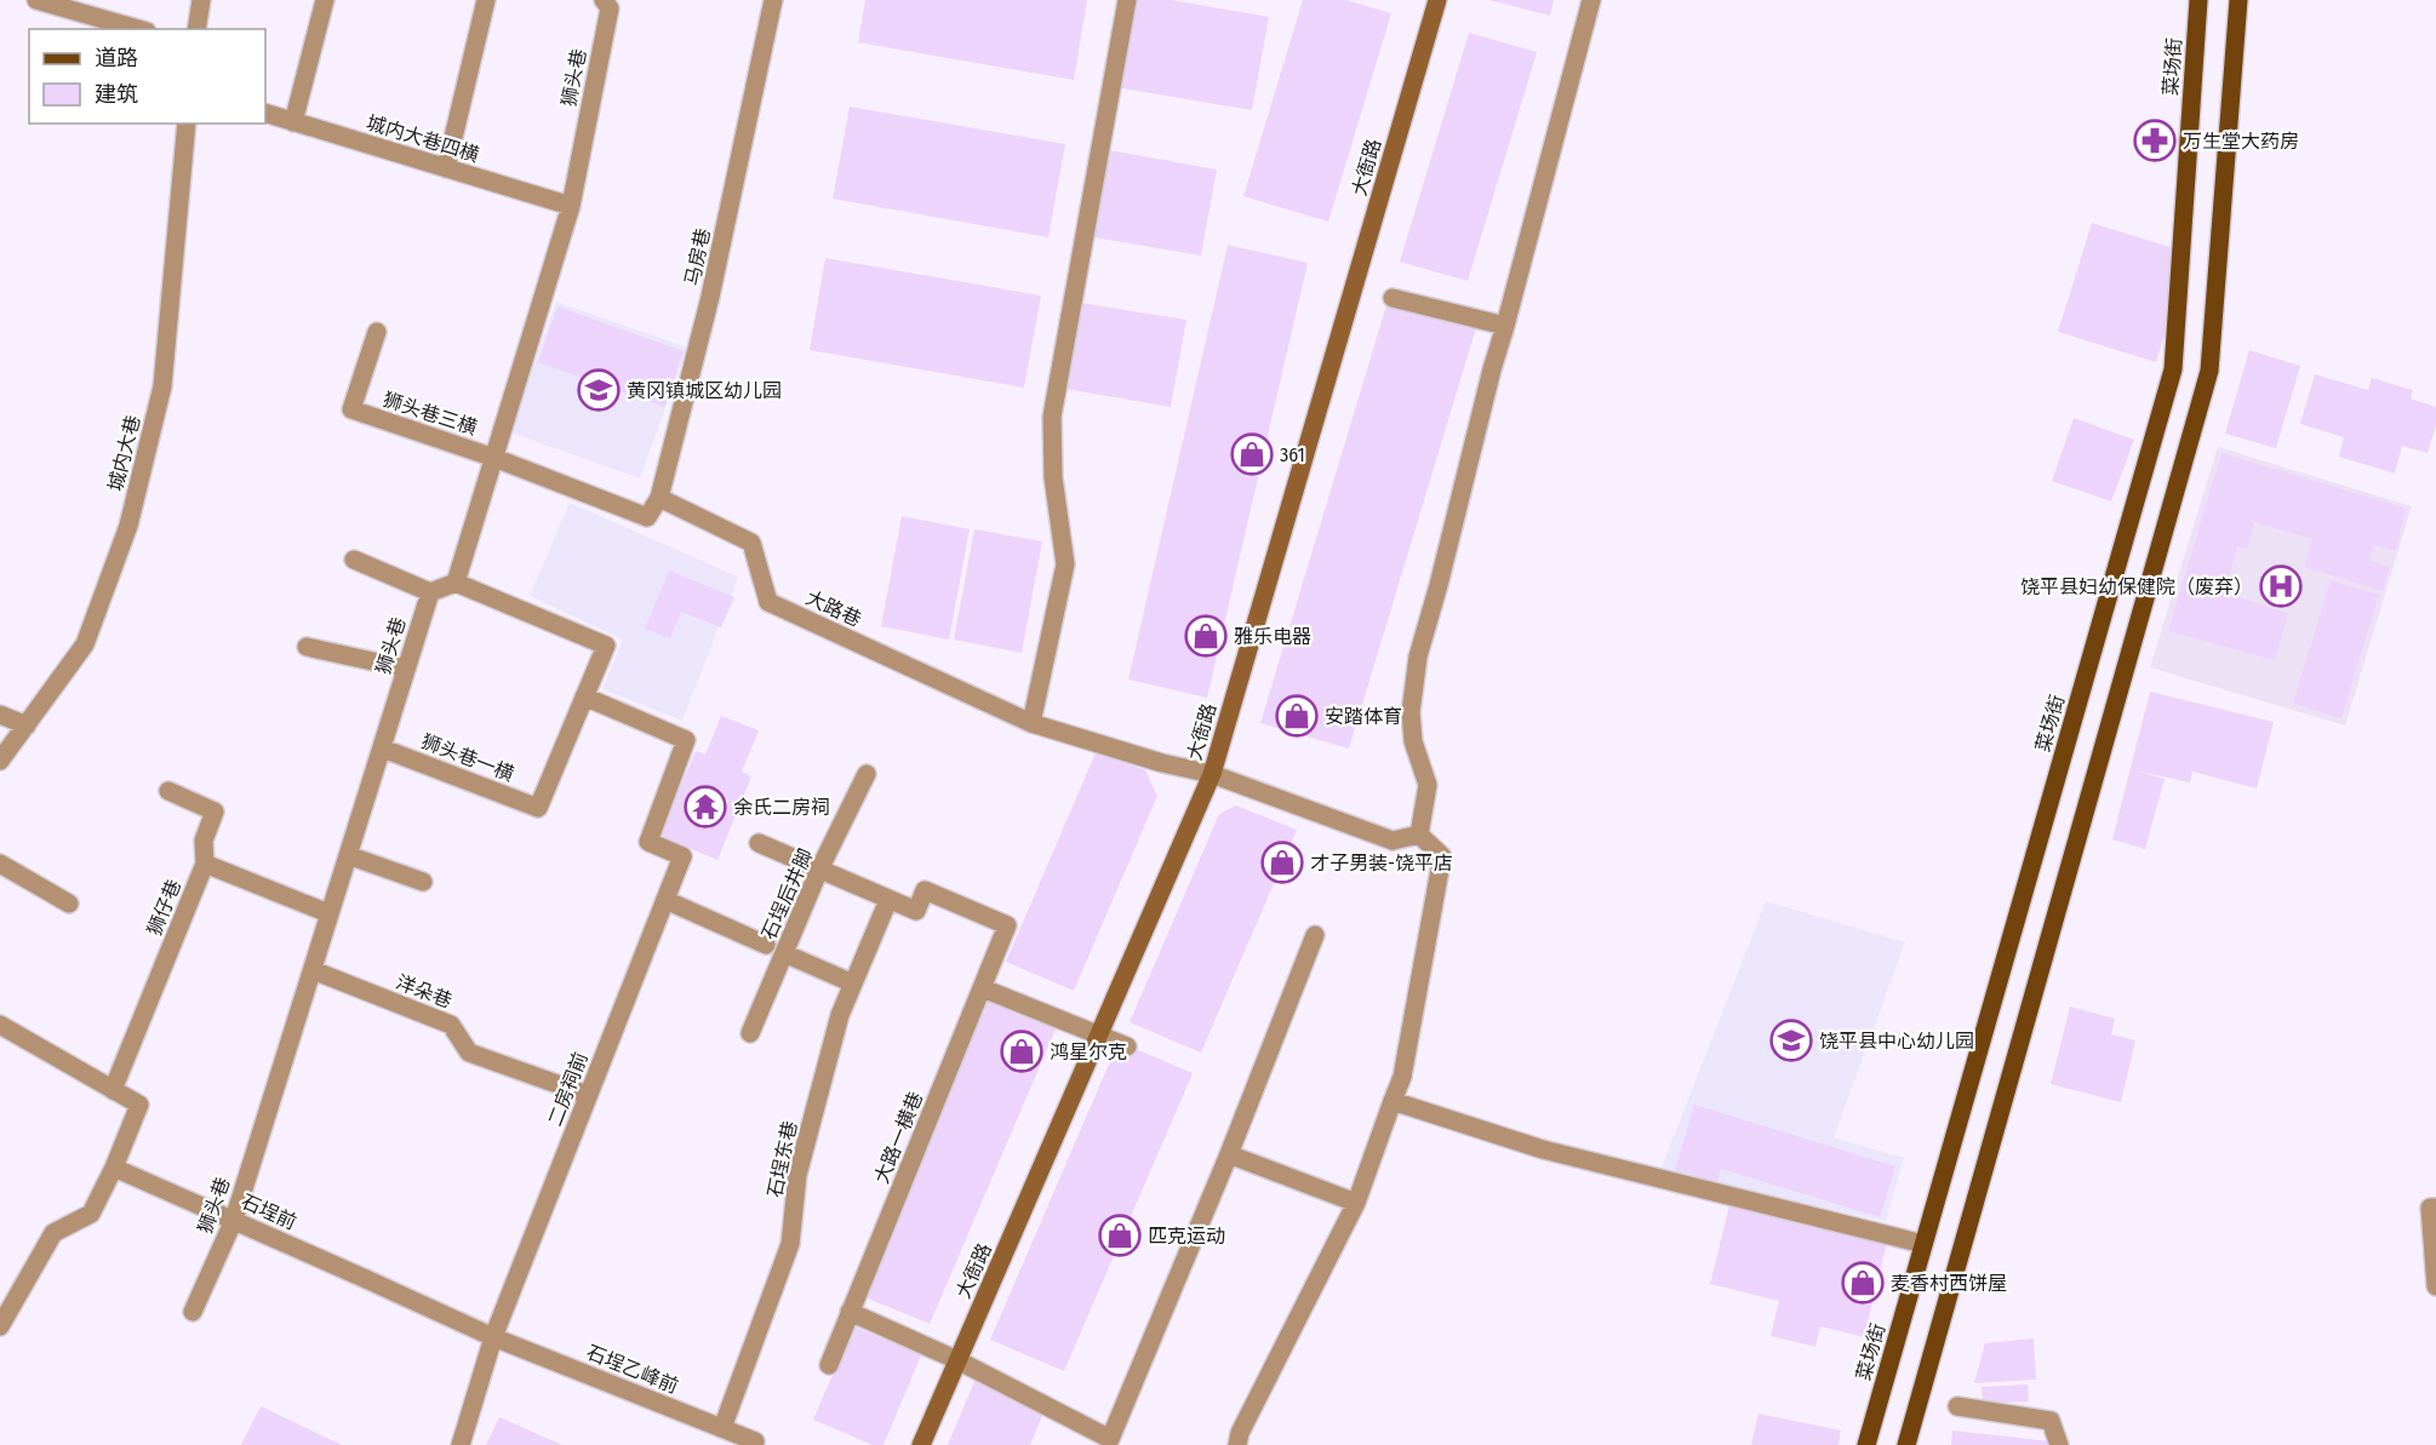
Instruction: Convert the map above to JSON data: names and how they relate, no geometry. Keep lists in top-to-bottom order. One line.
{"streets":{"main road":["菜场街","大衙路"],"street":["狮头巷","城内大巷四横","马房巷","狮头巷三横","城内大巷","大路巷","狮头巷一横","石埕后井脚","狮仔巷","洋朵巷","二房祠前","大路一横巷","石埕东巷","石埕前","石埕乙峰前"]},"crossings":[["狮头巷","城内大巷四横"],["狮头巷","狮头巷三横"],["狮头巷","狮头巷一横"],["狮头巷","狮仔巷"],["狮头巷","洋朵巷"],["狮头巷","石埕前"],["大衙路","大路巷"],["马房巷","狮头巷三横"],["马房巷","大路巷"],["狮头巷一横","二房祠前"],["洋朵巷","二房祠前"],["二房祠前","石埕前"],["二房祠前","石埕乙峰前"],["大路一横巷","石埕东巷"],["石埕东巷","石埕乙峰前"],["石埕前","石埕乙峰前"]],"places":{"pharmacy":["万生堂大药房"],"school or university":["黄冈镇城区幼儿园","饶平县中心幼儿园"],"shop":["361","雅乐电器","安踏体育","才子男装-饶平店","鸿星尔克","匹克运动","麦香村西饼屋"],"hospital":["饶平县妇幼保健院（废弃）"],"temple":["余氏二房祠"]},"legend":["道路","建筑"]}
